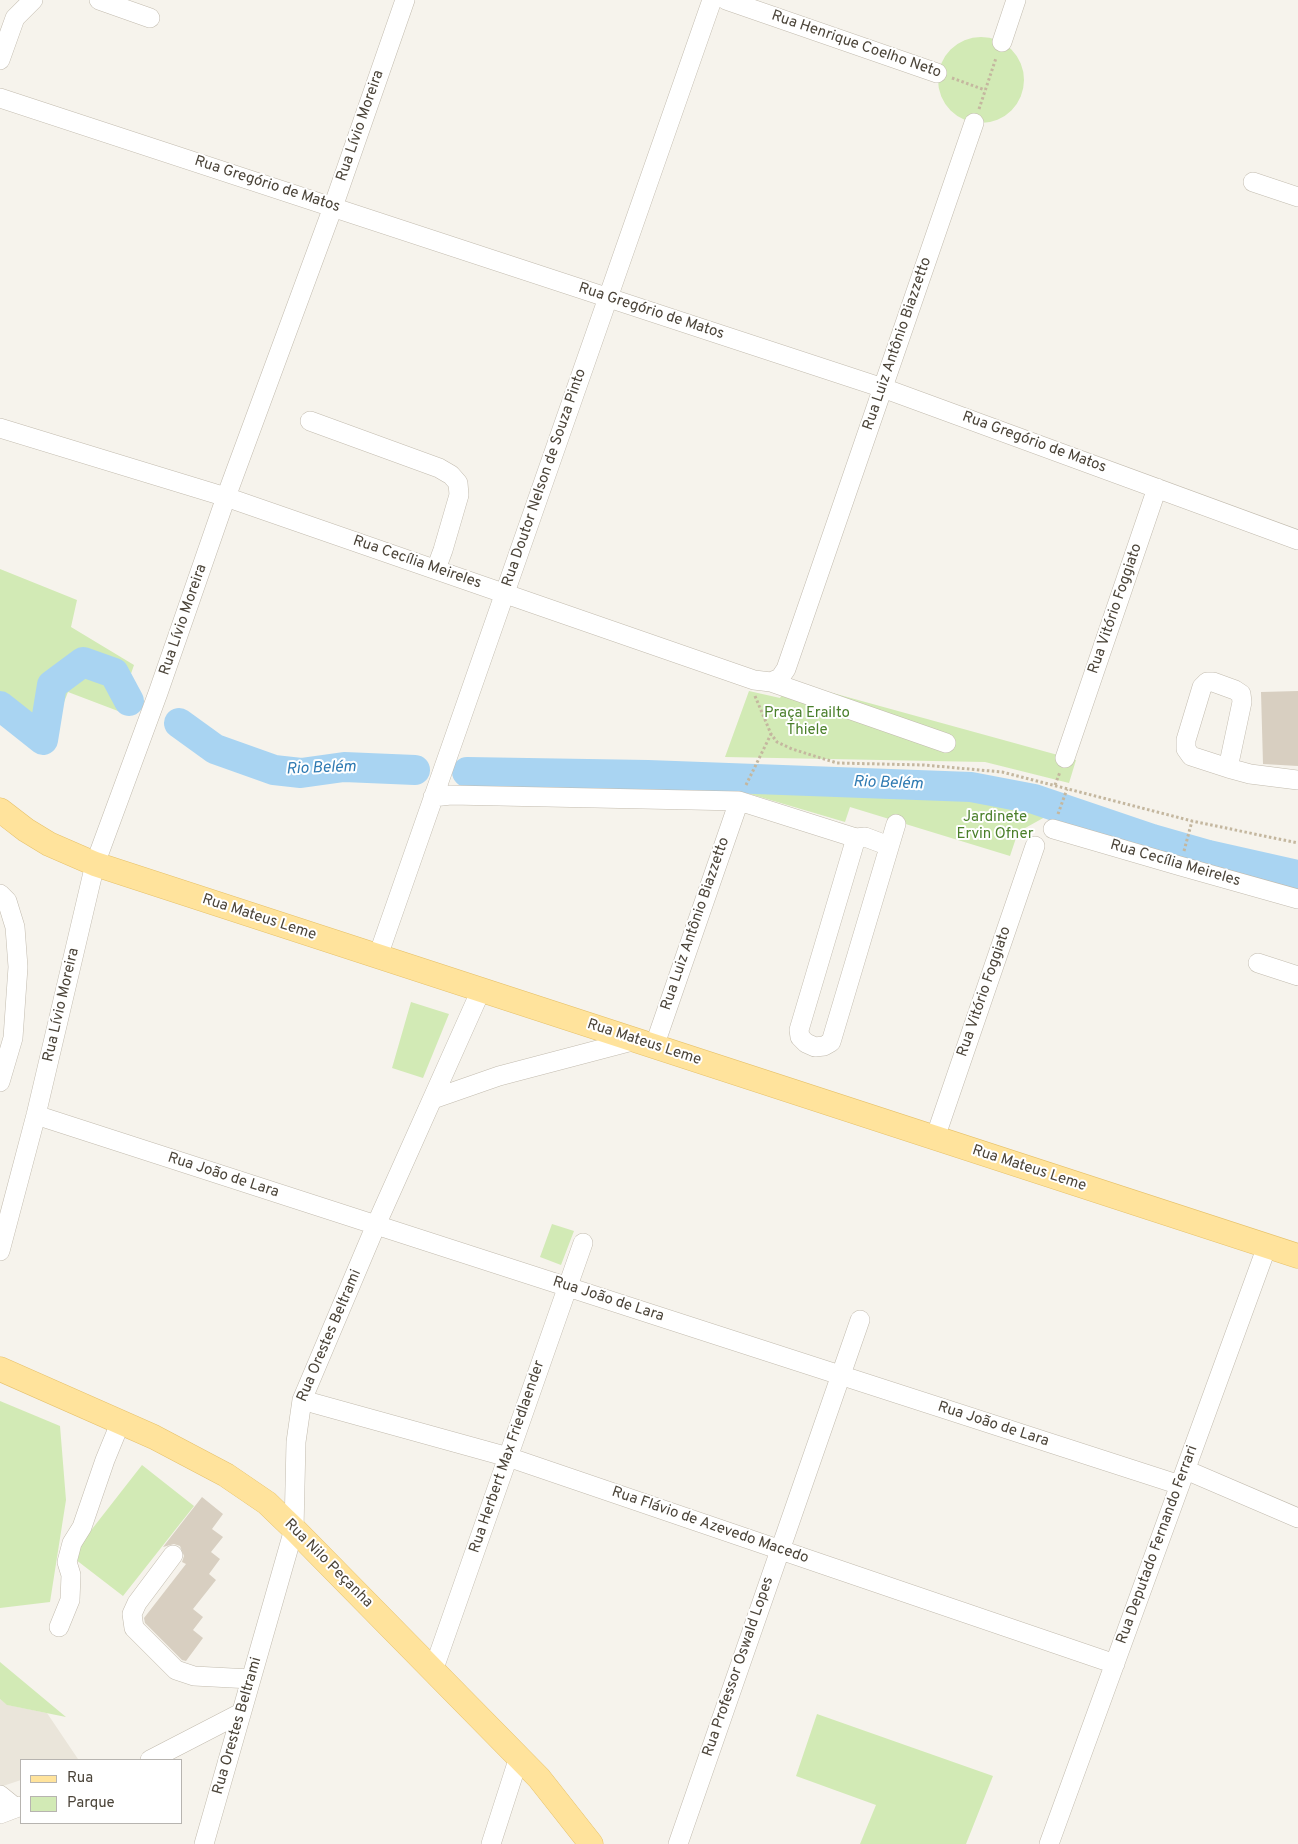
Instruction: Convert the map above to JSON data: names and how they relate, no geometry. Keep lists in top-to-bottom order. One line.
{"streets":{"main road":["Rua Mateus Leme","Rua Nilo Peçanha"],"street":["Rua Henrique Coelho Neto","Rua Lívio Moreira","Rua Gregório de Matos","Rua Luiz Antônio Biazzetto","Rua Doutor Nelson de Souza Pinto","Rua Cecília Meireles","Rua Vitório Foggiato","Rua João de Lara","Rua Orestes Beltrami","Rua Herbert Max Friedlaender","Rua Flávio de Azevedo Macedo","Rua Deputado Fernando Ferrari","Rua Professor Oswald Lopes"]},"crossings":[["Rua Lívio Moreira","Rua Gregório de Matos"],["Rua Lívio Moreira","Rua Cecília Meireles"],["Rua Lívio Moreira","Rua Mateus Leme"],["Rua Lívio Moreira","Rua João de Lara"],["Rua Gregório de Matos","Rua Luiz Antônio Biazzetto"],["Rua Gregório de Matos","Rua Doutor Nelson de Souza Pinto"],["Rua Gregório de Matos","Rua Vitório Foggiato"],["Rua Luiz Antônio Biazzetto","Rua Cecília Meireles"],["Rua Luiz Antônio Biazzetto","Rua Mateus Leme"],["Rua Doutor Nelson de Souza Pinto","Rua Cecília Meireles"],["Rua Doutor Nelson de Souza Pinto","Rua Mateus Leme"],["Rua Vitório Foggiato","Rua Mateus Leme"],["Rua Mateus Leme","Rua Orestes Beltrami"],["Rua Mateus Leme","Rua Deputado Fernando Ferrari"],["Rua João de Lara","Rua Orestes Beltrami"],["Rua João de Lara","Rua Herbert Max Friedlaender"],["Rua João de Lara","Rua Deputado Fernando Ferrari"],["Rua João de Lara","Rua Professor Oswald Lopes"],["Rua Orestes Beltrami","Rua Flávio de Azevedo Macedo"],["Rua Orestes Beltrami","Rua Nilo Peçanha"],["Rua Herbert Max Friedlaender","Rua Flávio de Azevedo Macedo"],["Rua Herbert Max Friedlaender","Rua Nilo Peçanha"],["Rua Flávio de Azevedo Macedo","Rua Deputado Fernando Ferrari"],["Rua Flávio de Azevedo Macedo","Rua Professor Oswald Lopes"]],"water":["Rio Belém"],"parks":["Praça Erailto Thiele","Jardinete Ervin Ofner"],"legend":["Rua","Parque"]}
